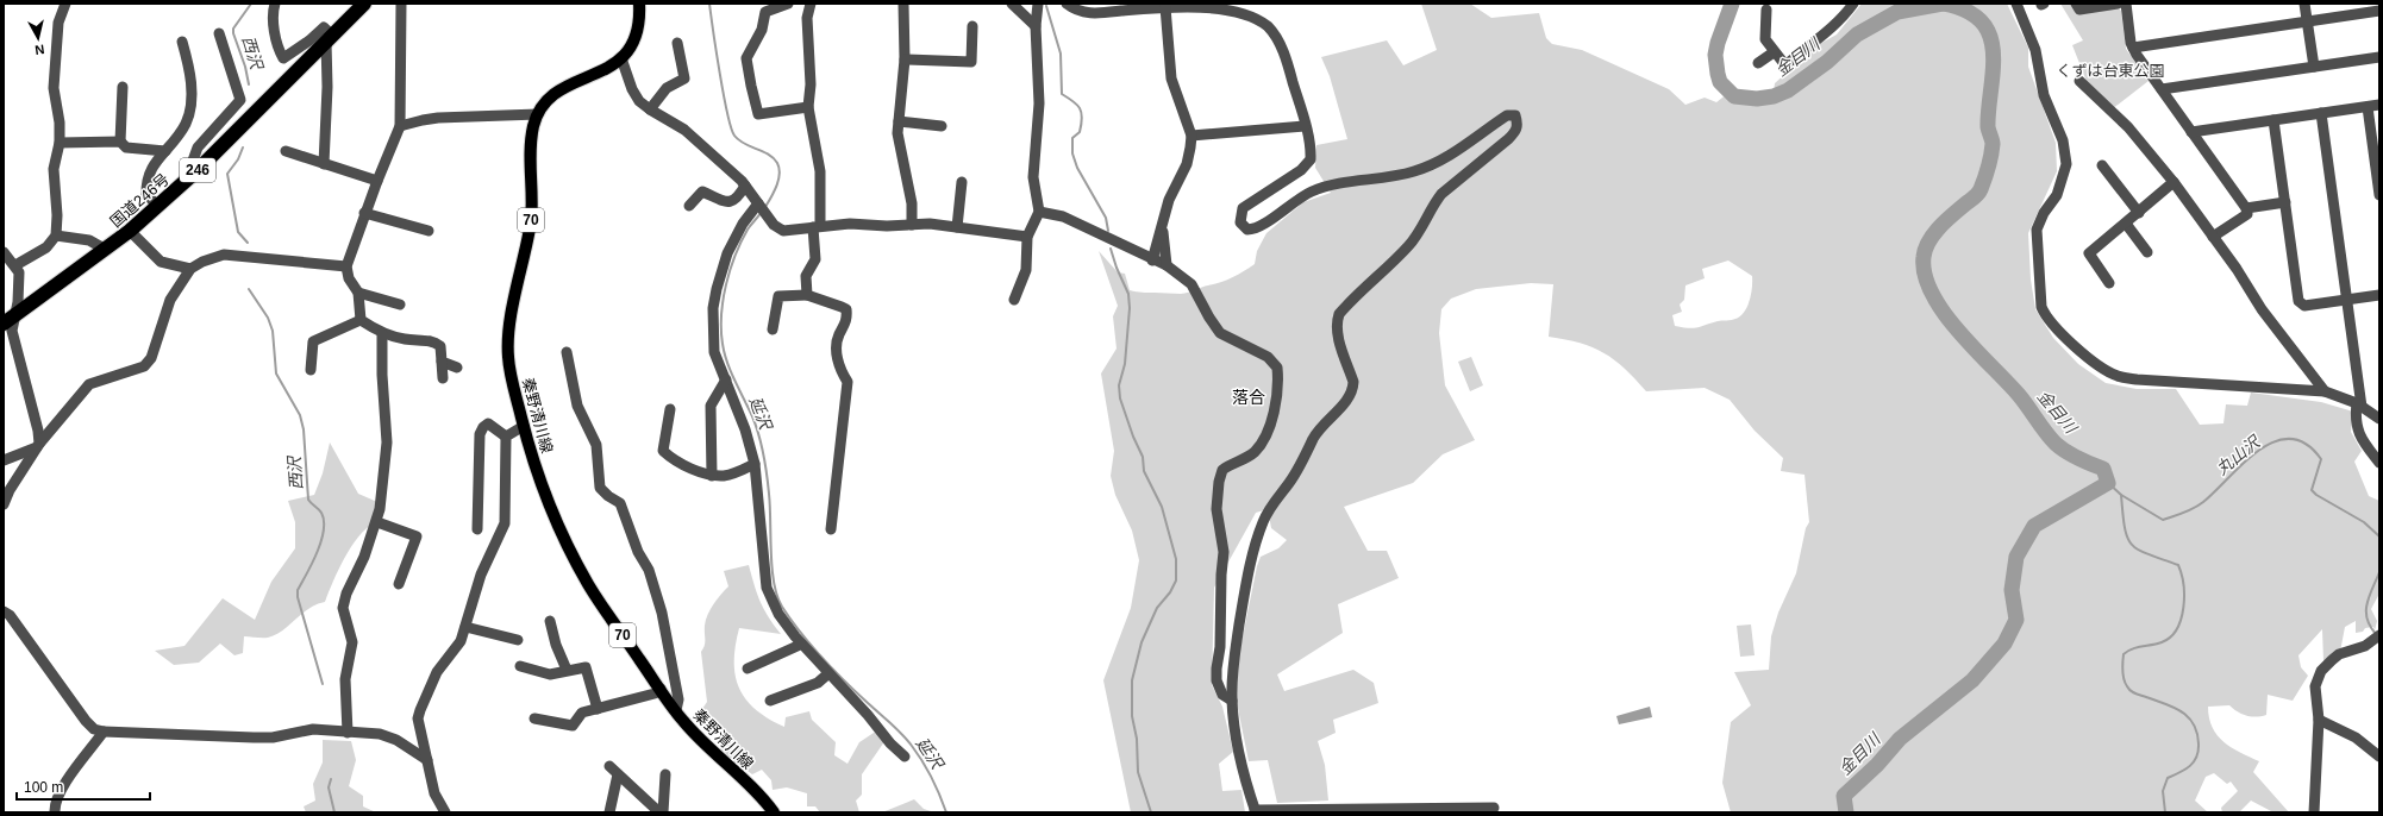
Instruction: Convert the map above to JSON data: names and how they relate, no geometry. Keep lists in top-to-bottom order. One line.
{"streets":{"highway":["246","国道246号"],"main road":["70","秦野清川線"]},"districts":["落合"],"water":["西沢","金目川","延沢","丸山沢"],"parks":["くずは台東公園"],"scale_bar":"100 m","north":"bottom"}
